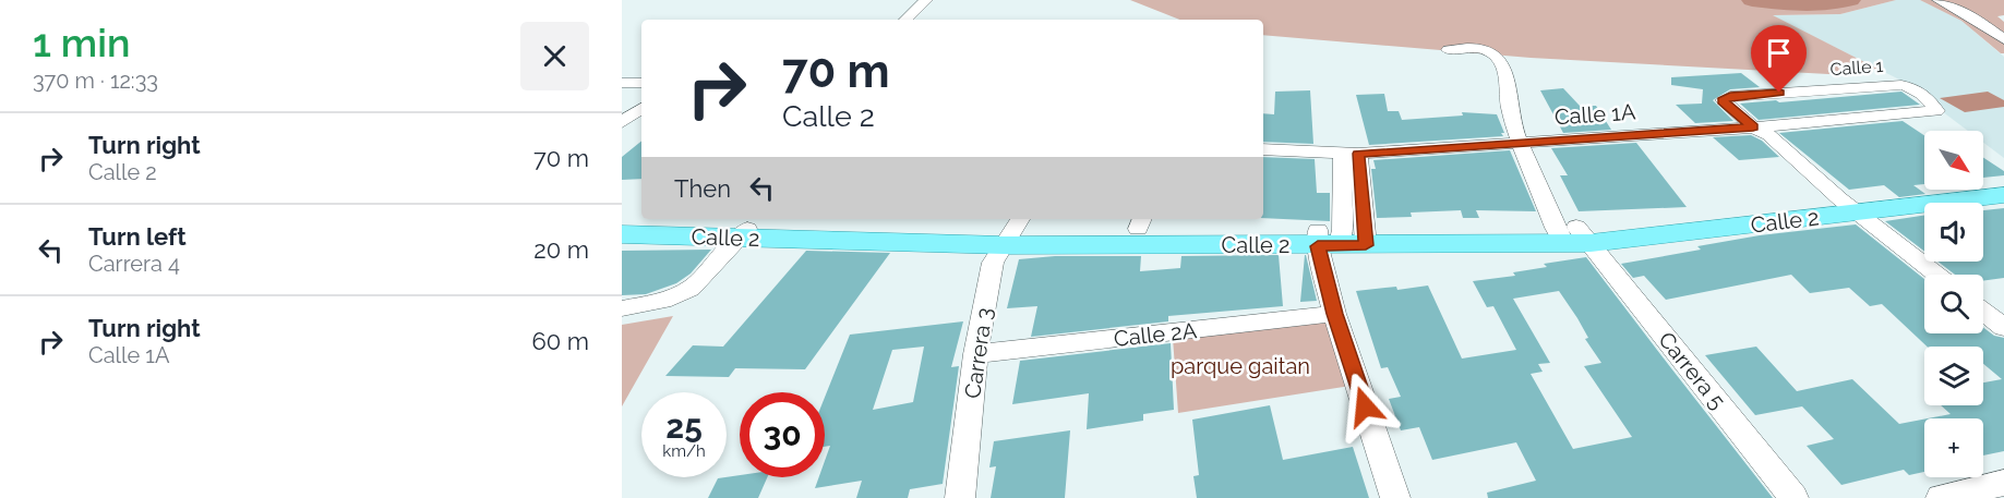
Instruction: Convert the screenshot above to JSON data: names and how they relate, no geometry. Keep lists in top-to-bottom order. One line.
{"streets":{"main road":["Calle 2"],"street":["Calle 1","Calle 1A","Calle 2A","Carrera 3","Carrera 5"]},"crossings":[["Calle 1","Calle 1A"],["Calle 1A","Carrera 5"],["Calle 2","Carrera 3"],["Calle 2","Carrera 5"],["Calle 2A","Carrera 3"]],"parks":["parque gaitan"],"north":"bottom right","page":{"heading":["1 min","370 m · 12:33"],"turn":["70 m","Calle 2"],"list":[{"name":"Turn right","note":"Calle 2","value":"70 m"},{"name":"Turn left","note":"Carrera 4","value":"20 m"},{"name":"Turn right","note":"Calle 1A","value":"60 m"}],"map_buttons":"+","then":"Then","speed":"25 km/h","limit":"30"}}
